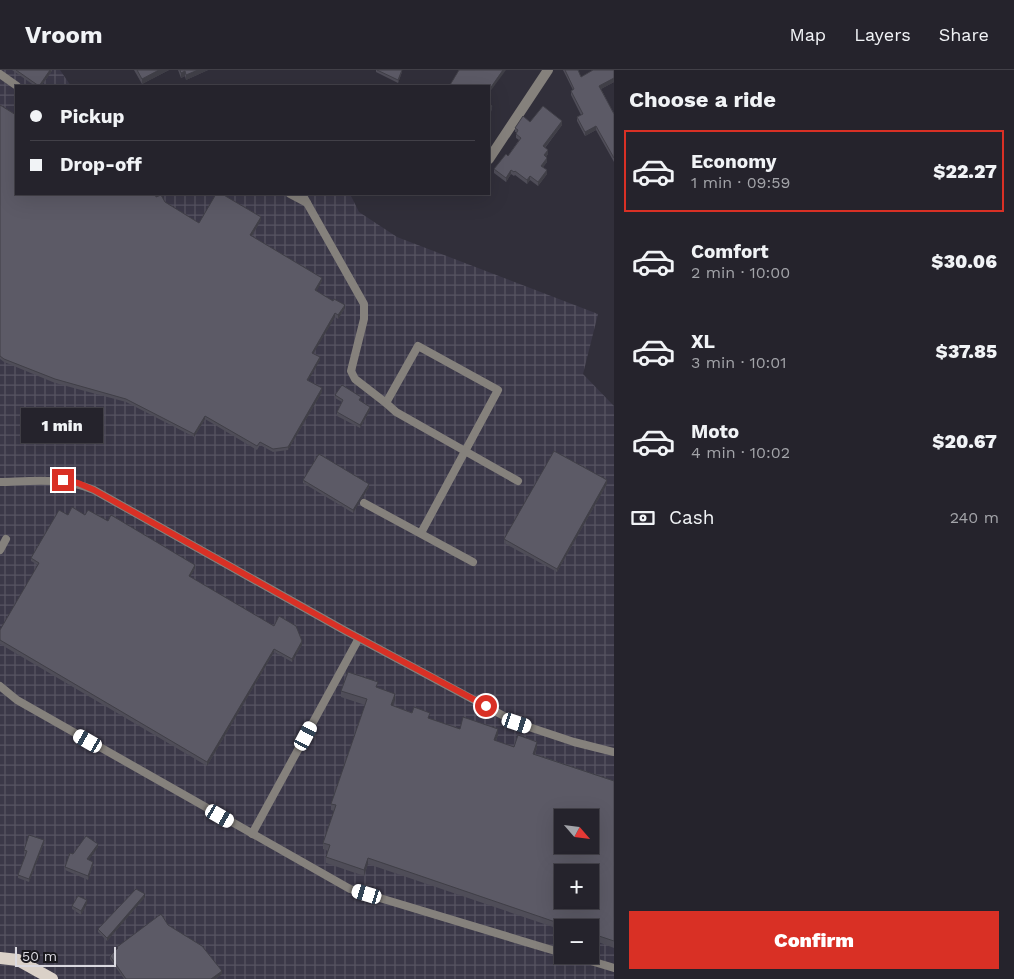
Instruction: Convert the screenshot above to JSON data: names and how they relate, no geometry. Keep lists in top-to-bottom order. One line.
{"scale_bar":"50 m","north":"bottom right","page":{"header":"Vroom","nav":["Map","Layers","Share"],"heading":"Choose a ride","banner":["Pickup","Drop-off"],"list":[{"name":"Economy","note":"1 min · 09:59","value":"$22.27"},{"name":"Comfort","note":"2 min · 10:00","value":"$30.06"},{"name":"XL","note":"3 min · 10:01","value":"$37.85"},{"name":"Moto","note":"4 min · 10:02","value":"$20.67"}],"bubble":"1 min","pay":["Cash","240 m"],"map_buttons":["+","−"],"buttons":"Confirm","scale":"50 m"}}
